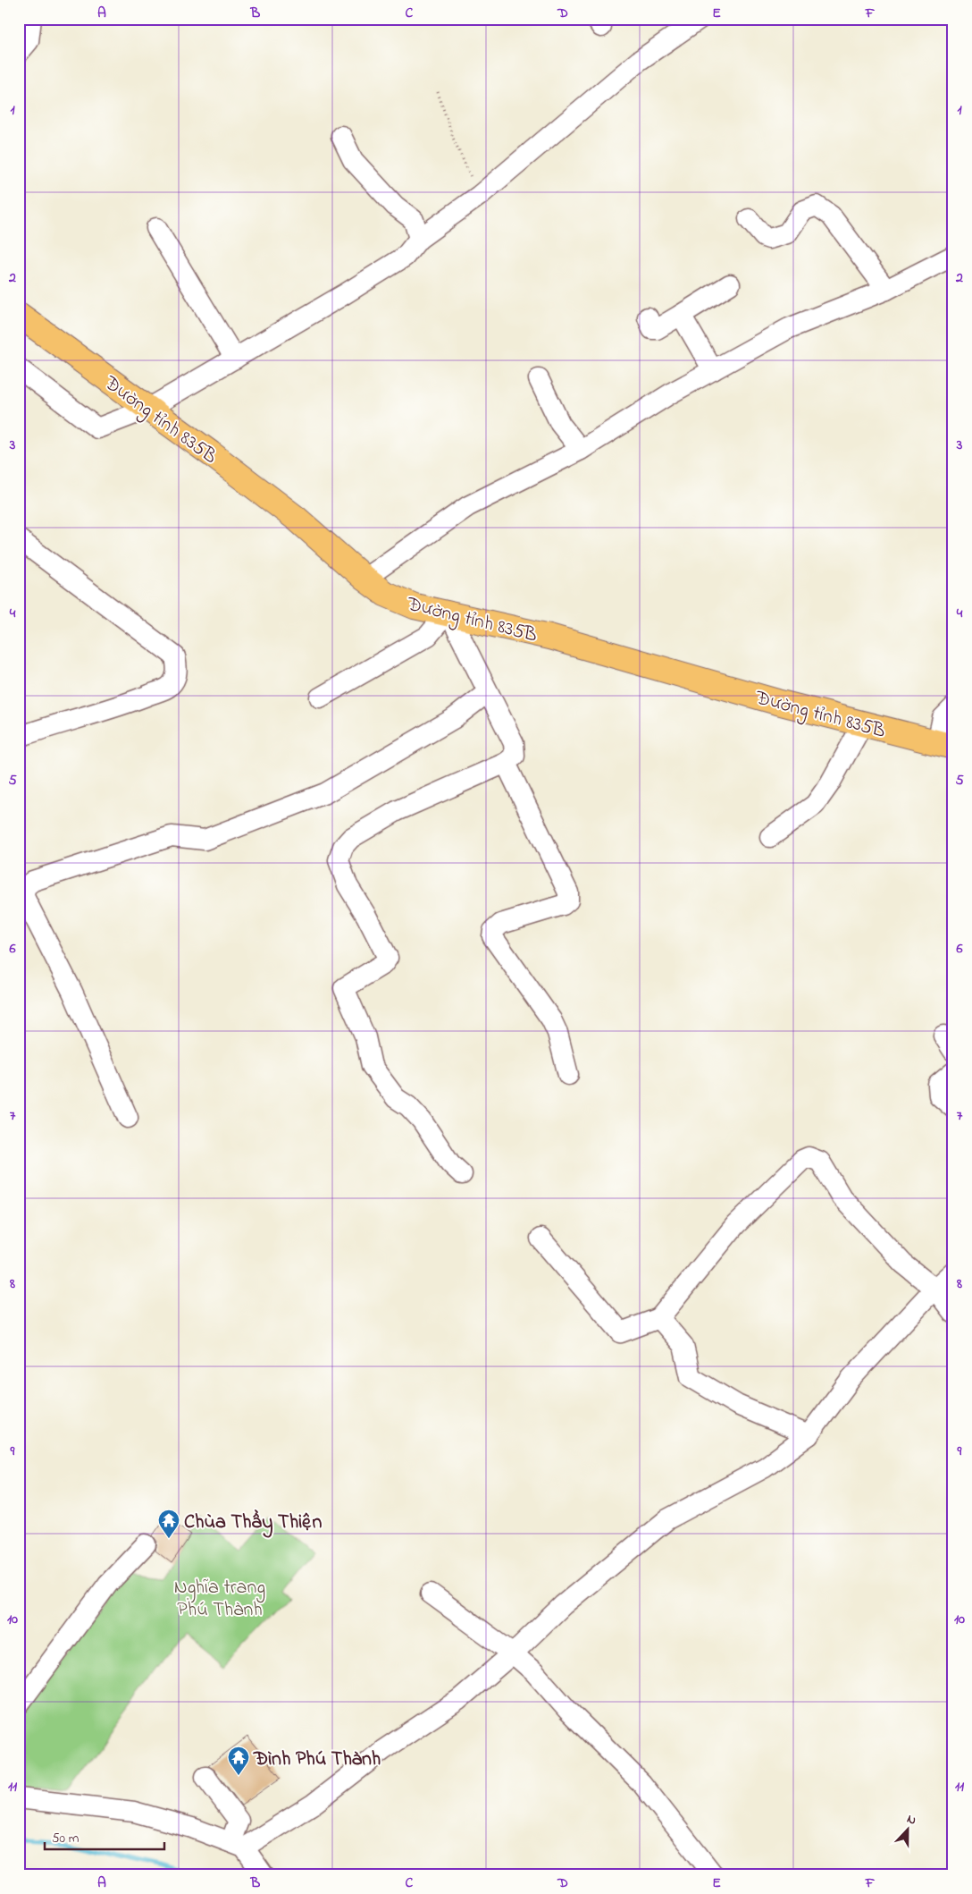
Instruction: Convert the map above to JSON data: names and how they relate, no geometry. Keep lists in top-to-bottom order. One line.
{"streets":{"main road":["Đường tỉnh 835B"]},"parks":["Nghĩa trang Phú Thành"],"places":{"temple":["Chùa Thầy Thiện","Đình Phú Thành"]},"scale_bar":"50 m","north":"top","grid":{"columns":["A","B","C","D","E","F"],"rows":["1","2","3","4","5","6","7","8","9","10","11"]}}
